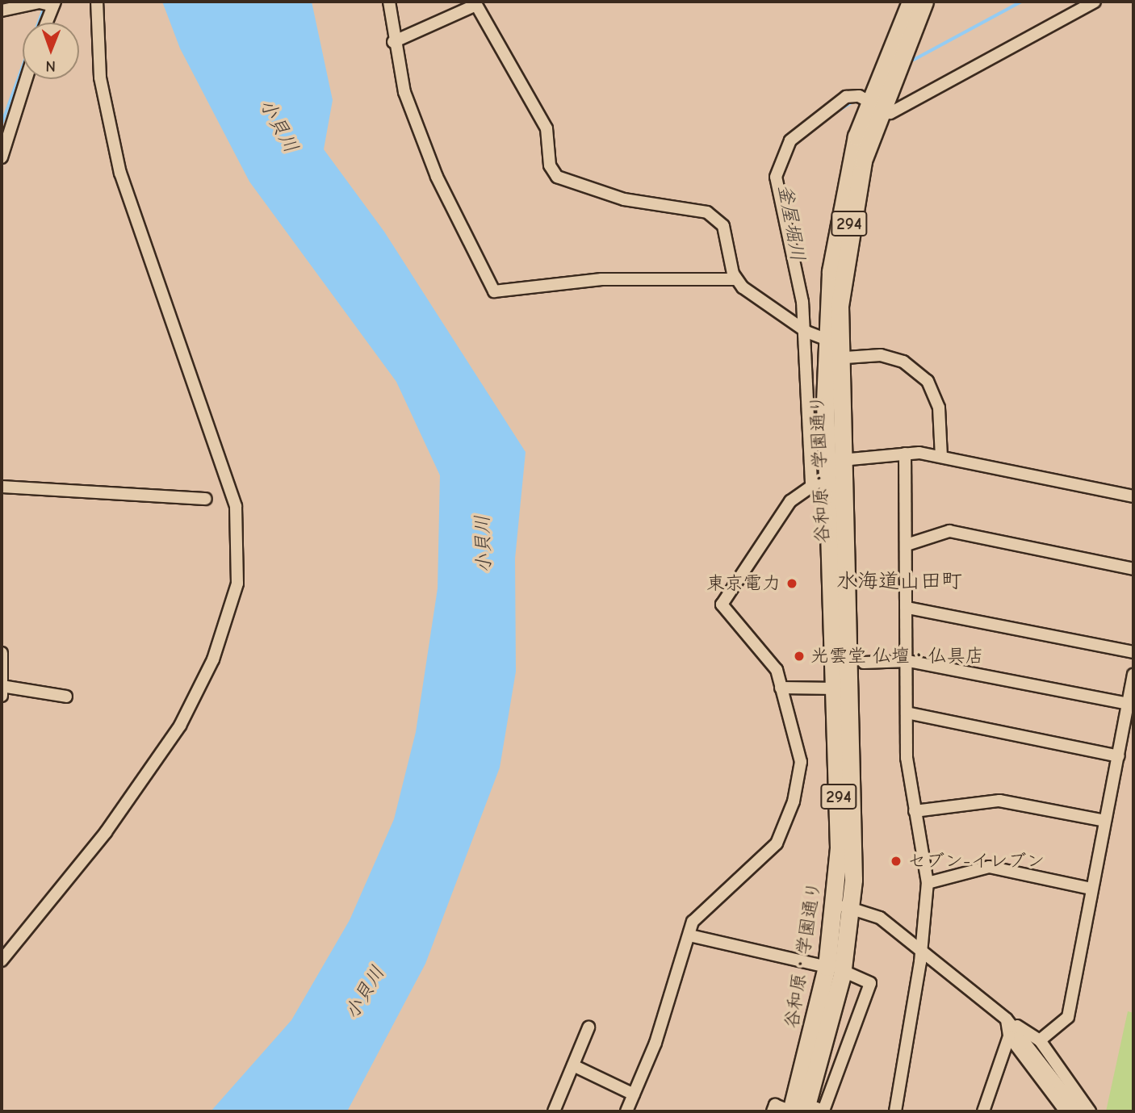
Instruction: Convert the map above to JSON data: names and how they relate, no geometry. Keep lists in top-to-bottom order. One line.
{"streets":{"highway":["294","谷和原・学園通り"]},"districts":["水海道山田町"],"water":["小貝川","釜屋堀川"],"places":["東京電力","光雲堂 仏壇・仏具店","セブン-イレブン"],"north":"bottom"}
